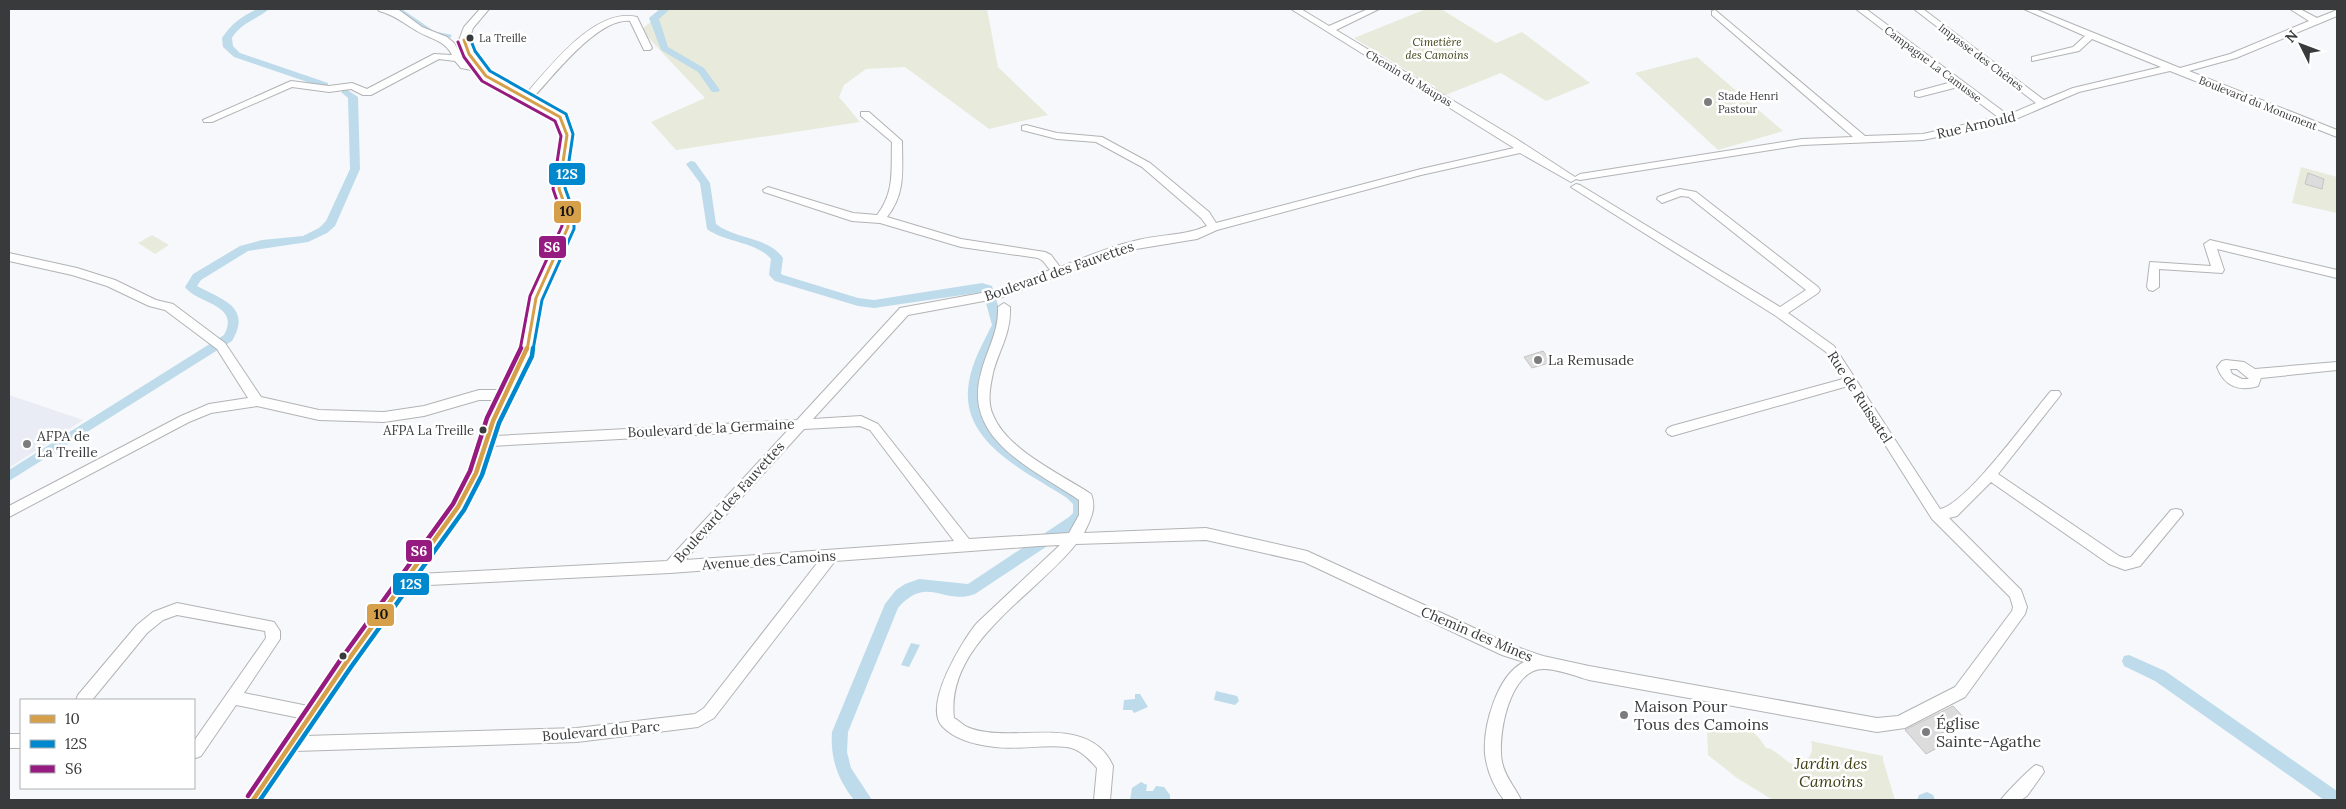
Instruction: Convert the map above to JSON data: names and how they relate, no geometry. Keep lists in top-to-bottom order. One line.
{"streets":{"street":["Impasse des Chênes","Campagne La Camusse","Chemin du Maupas","Boulevard du Monument","Rue Arnould","Boulevard des Fauvettes","Rue de Ruissatel","Boulevard de la Germaine","Avenue des Camoins","Chemin des Mines","Boulevard du Parc"]},"crossings":[["Impasse des Chênes","Rue Arnould"],["Campagne La Camusse","Rue Arnould"],["Chemin du Maupas","Boulevard des Fauvettes"],["Boulevard du Monument","Rue Arnould"],["Rue Arnould","Rue de Ruissatel"],["Boulevard des Fauvettes","Boulevard de la Germaine"],["Boulevard des Fauvettes","Avenue des Camoins"],["Rue de Ruissatel","Chemin des Mines"],["Boulevard de la Germaine","Avenue des Camoins"],["Avenue des Camoins","Chemin des Mines"],["Avenue des Camoins","Boulevard du Parc"]],"parks":["Cimetière des Camoins","Jardin des Camoins"],"places":["La Treille","Stade Henri Pastour","La Remusade","AFPA La Treille","AFPA de La Treille","Maison Pour Tous des Camoins","Église Sainte-Agathe"],"lines":["transit line 12S","transit line 10","transit line S6"],"legend":["10","12S","S6"],"north":"top left"}
